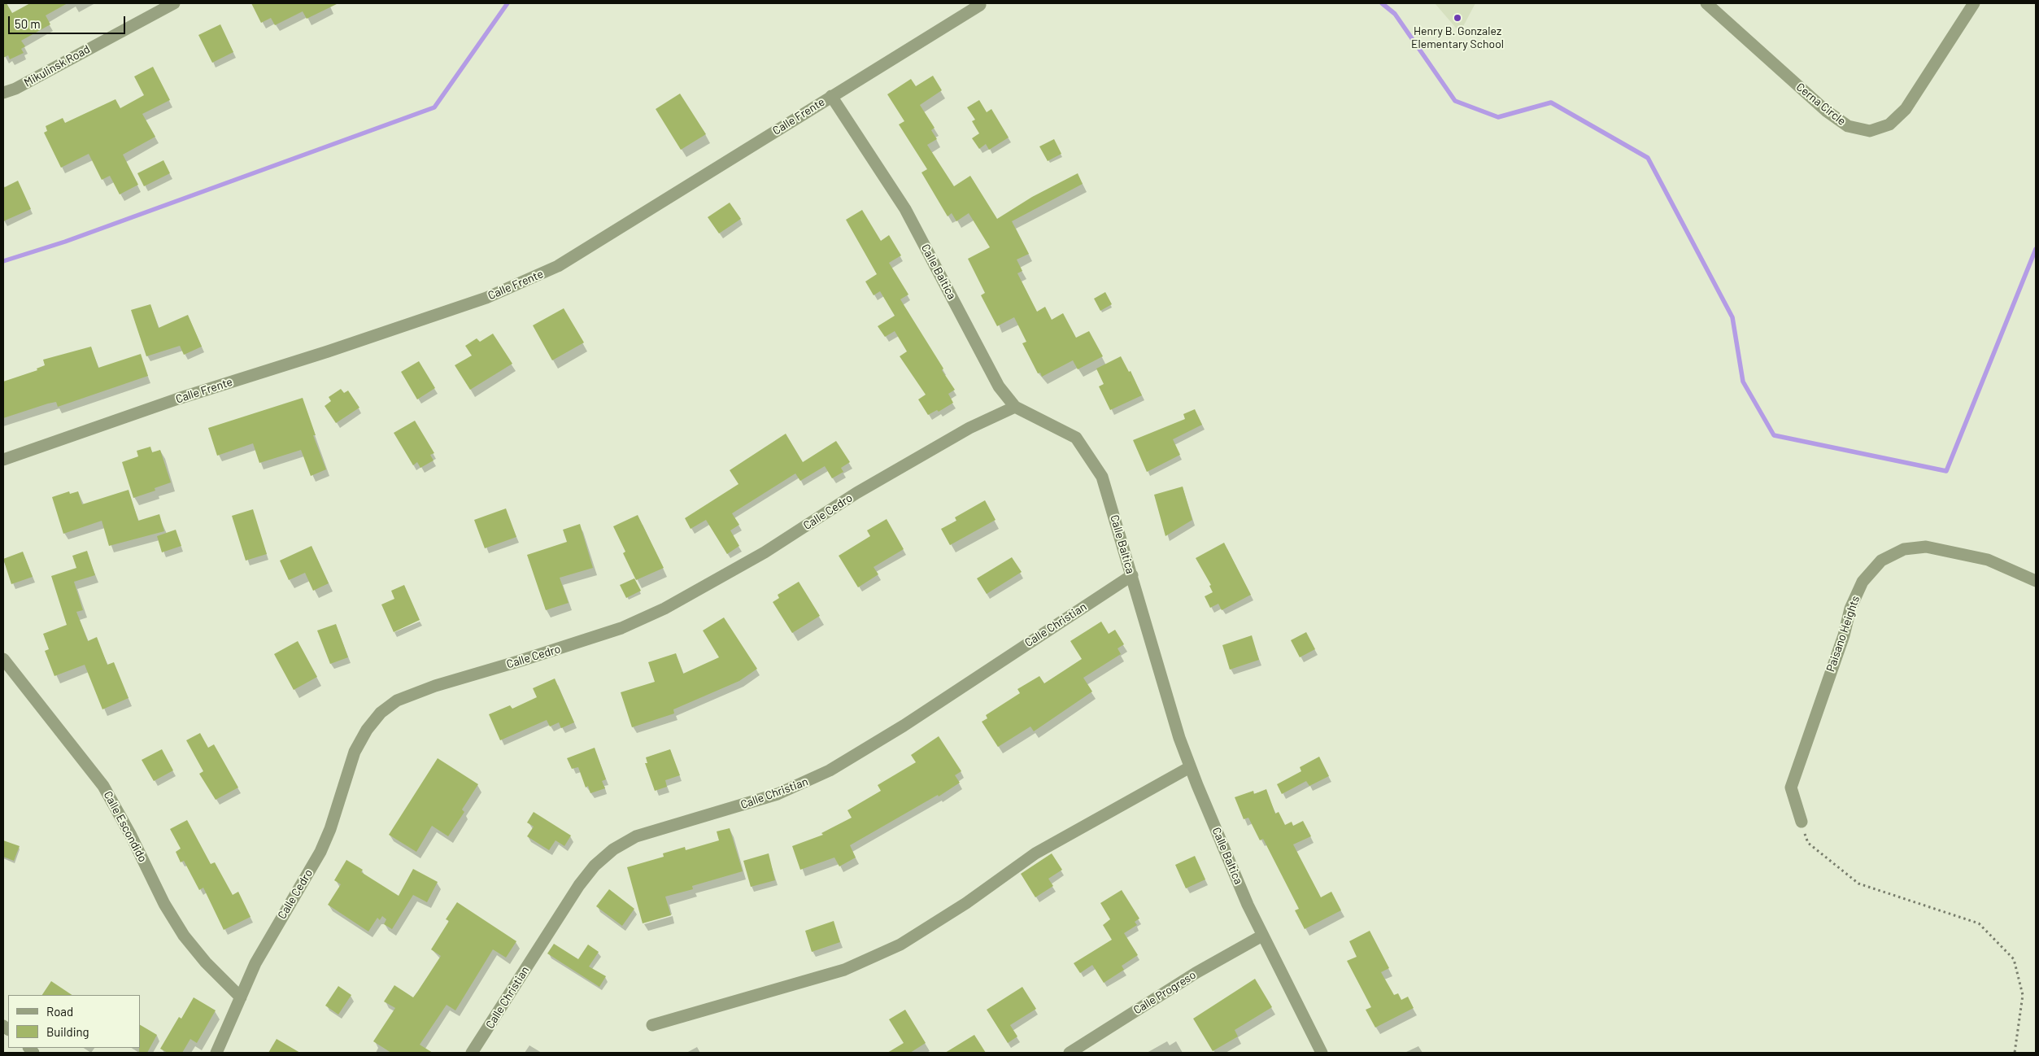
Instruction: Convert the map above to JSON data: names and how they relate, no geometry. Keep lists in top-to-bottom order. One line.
{"streets":{"street":["Mikulinsk Road","Cerna Circle","Calle Frente","Calle Baltica","Calle Cedro","Calle Christian","Paisano Heights","Calle Escondido","Calle Progreso"]},"crossings":[["Calle Frente","Calle Baltica"],["Calle Baltica","Calle Cedro"],["Calle Baltica","Calle Christian"],["Calle Baltica","Calle Progreso"],["Calle Cedro","Calle Escondido"]],"places":["Henry B. Gonzalez Elementary School"],"legend":["Road","Building"],"scale_bar":"50 m"}
